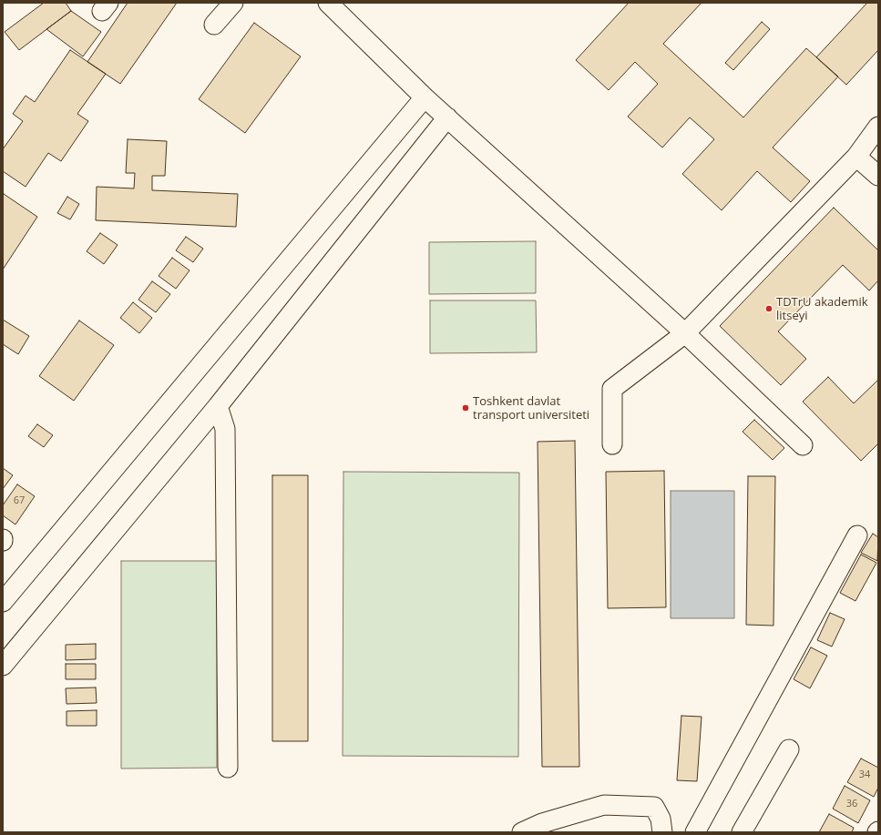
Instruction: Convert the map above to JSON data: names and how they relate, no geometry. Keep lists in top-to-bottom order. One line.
{"places":["TDTrU akademik litseyi","Toshkent davlat transport universiteti"],"house_numbers":["67","34","36"]}
